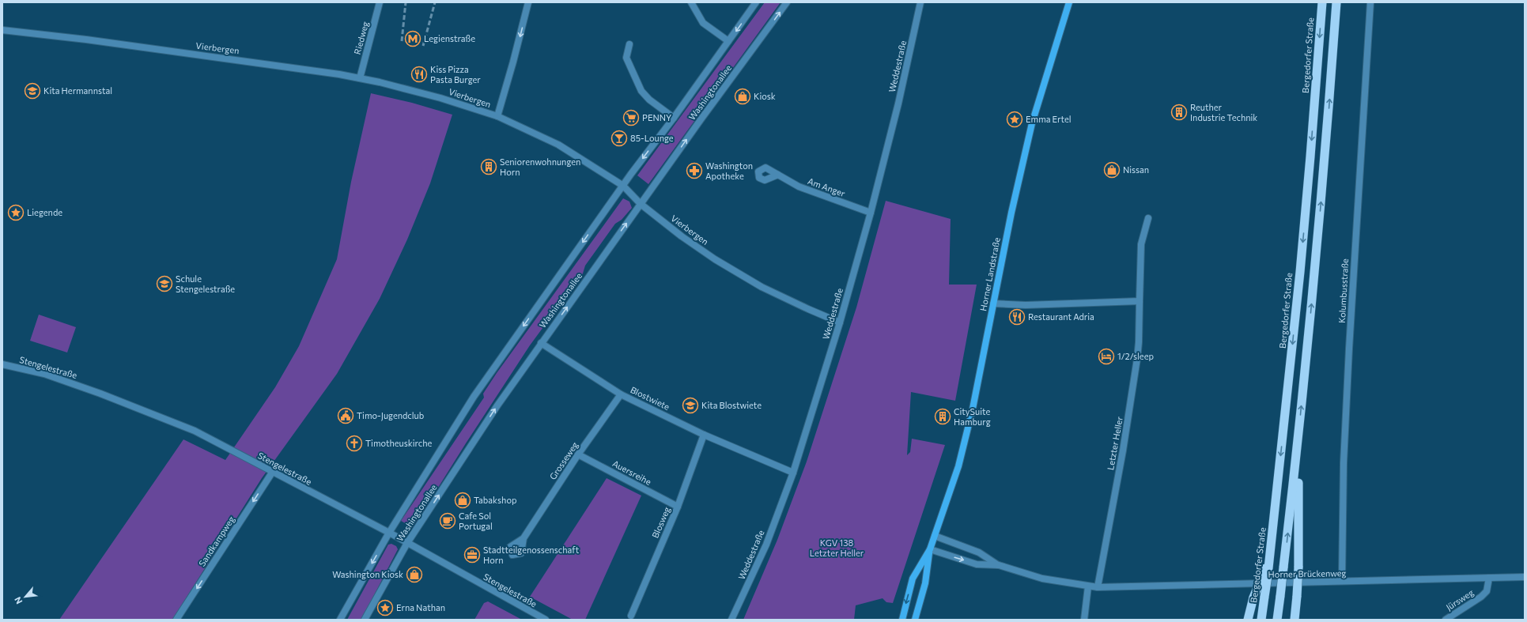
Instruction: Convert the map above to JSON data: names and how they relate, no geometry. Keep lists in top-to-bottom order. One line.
{"streets":{"highway":["Bergedorfer Straße"],"main road":["Horner Landstraße"],"street":["Riedweg","Vierbergen","Weddestraße","Washingtonallee","Am Anger","Kolumbusstraße","Stengelestraße","Blostwiete","Letzter Heller","Grosseweg","Auersreihe","Blosweg","Sandkampweg","Horner Brückenweg","Jürsweg"]},"crossings":[["Riedweg","Vierbergen"],["Vierbergen","Weddestraße"],["Vierbergen","Washingtonallee"],["Weddestraße","Am Anger"],["Weddestraße","Blostwiete"],["Washingtonallee","Stengelestraße"],["Washingtonallee","Blostwiete"],["Horner Landstraße","Horner Brückenweg"],["Kolumbusstraße","Horner Brückenweg"],["Stengelestraße","Sandkampweg"],["Blostwiete","Grosseweg"],["Blostwiete","Blosweg"],["Letzter Heller","Horner Brückenweg"],["Grosseweg","Auersreihe"],["Auersreihe","Blosweg"],["Horner Brückenweg","Jürsweg"]],"one_way":["Sandkampweg"],"parks":["KGV 138 Letzter Heller"],"places":{"metro station":["Legienstraße"],"restaurant":["Kiss Pizza Pasta Burger","Restaurant Adria"],"school or university":["Kita Hermannstal","Schule Stengelestraße","Kita Blostwiete"],"shop":["Kiosk","Nissan","Tabakshop","Washington Kiosk"],"building":["Reuther Industrie Technik","Seniorenwohnungen Horn","CitySuite Hamburg"],"supermarket":["PENNY"],"place":["Emma Ertel","Liegende","Erna Nathan"],"bar":["85-Lounge"],"pharmacy":["Washington Apotheke"],"hotel":["1/2/sleep"],"public building":["Timo-Jugendclub"],"church":["Timotheuskirche"],"cafe":["Cafe Sol Portugal"],"office":["Stadtteilgenossenschaft Horn"]},"north":"bottom left"}
